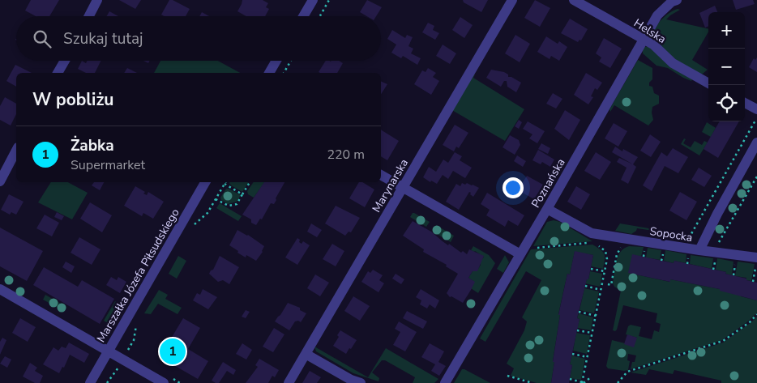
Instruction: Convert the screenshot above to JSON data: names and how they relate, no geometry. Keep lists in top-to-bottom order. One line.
{"streets":{"street":["Helska","Poznańska","Marynarska","Sopocka","Marszałka Józefa Piłsudskiego"]},"crossings":[["Helska","Poznańska"],["Poznańska","Sopocka"]],"page":{"map_buttons":["+","−"],"search":"Szukaj tutaj","heading":"W pobliżu","list":[{"mark":"1","name":"Żabka","note":"Supermarket","value":"220 m"}],"pins":"1"}}
